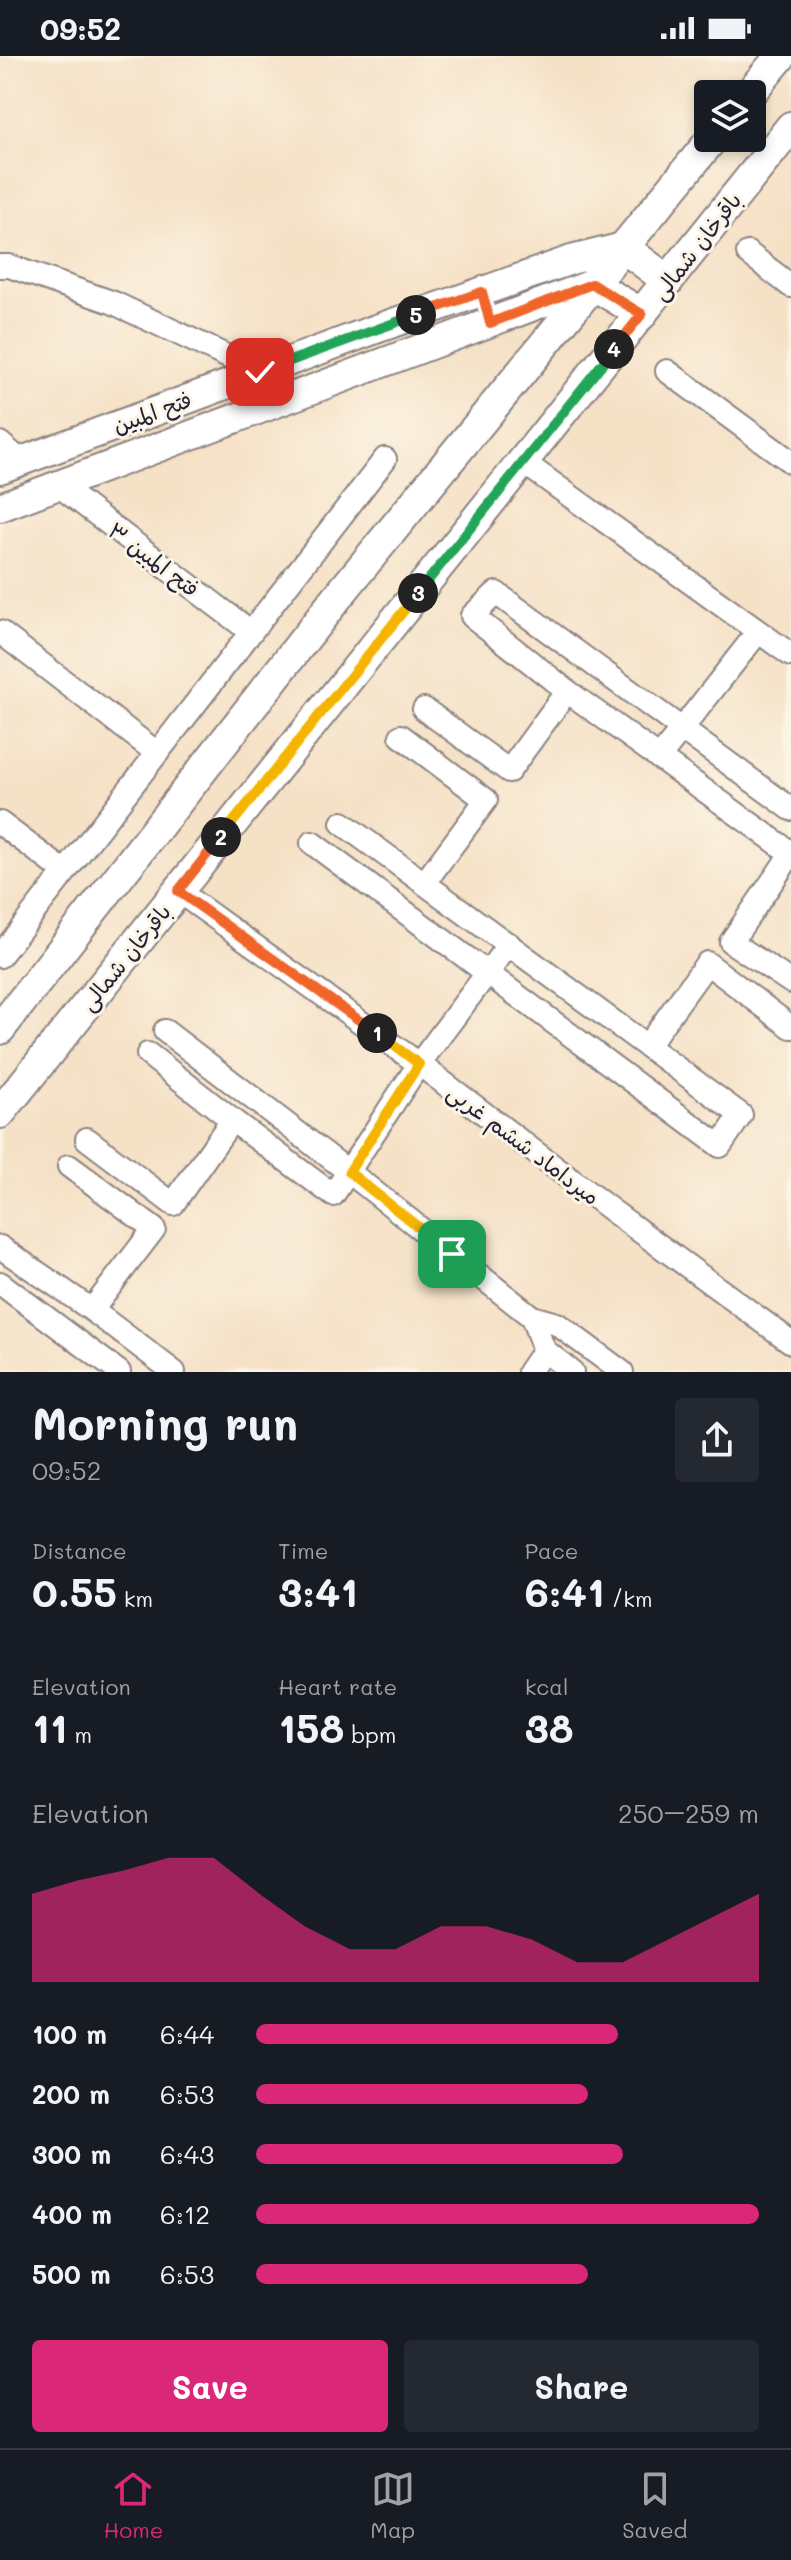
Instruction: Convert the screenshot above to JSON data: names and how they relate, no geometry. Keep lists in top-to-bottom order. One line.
{"streets":{"main road":["باقرخان شمالی"],"street":["فتح المبین","فتح المبین ۳","میرداماد ششم غربی"]},"crossings":[["باقرخان شمالی","میرداماد ششم غربی"],["فتح المبین","فتح المبین ۳"]],"page":{"status":"09:52","pins":["5","4","3","2","1"],"heading":["Morning run","09:52"],"stats":[["Distance","0.55 km"],["Time","3:41"],["Pace","6:41 /km"],["Elevation","11 m"],["Heart rate","158 bpm"],["kcal","38"]],"chart":["Elevation","250–259 m"],"list":[{"name":"100 m","note":"6:44"},{"name":"200 m","note":"6:53"},{"name":"300 m","note":"6:43"},{"name":"400 m","note":"6:12"},{"name":"500 m","note":"6:53"}],"buttons":["Save","Share"],"tabs":["Home","Map","Saved"]}}
